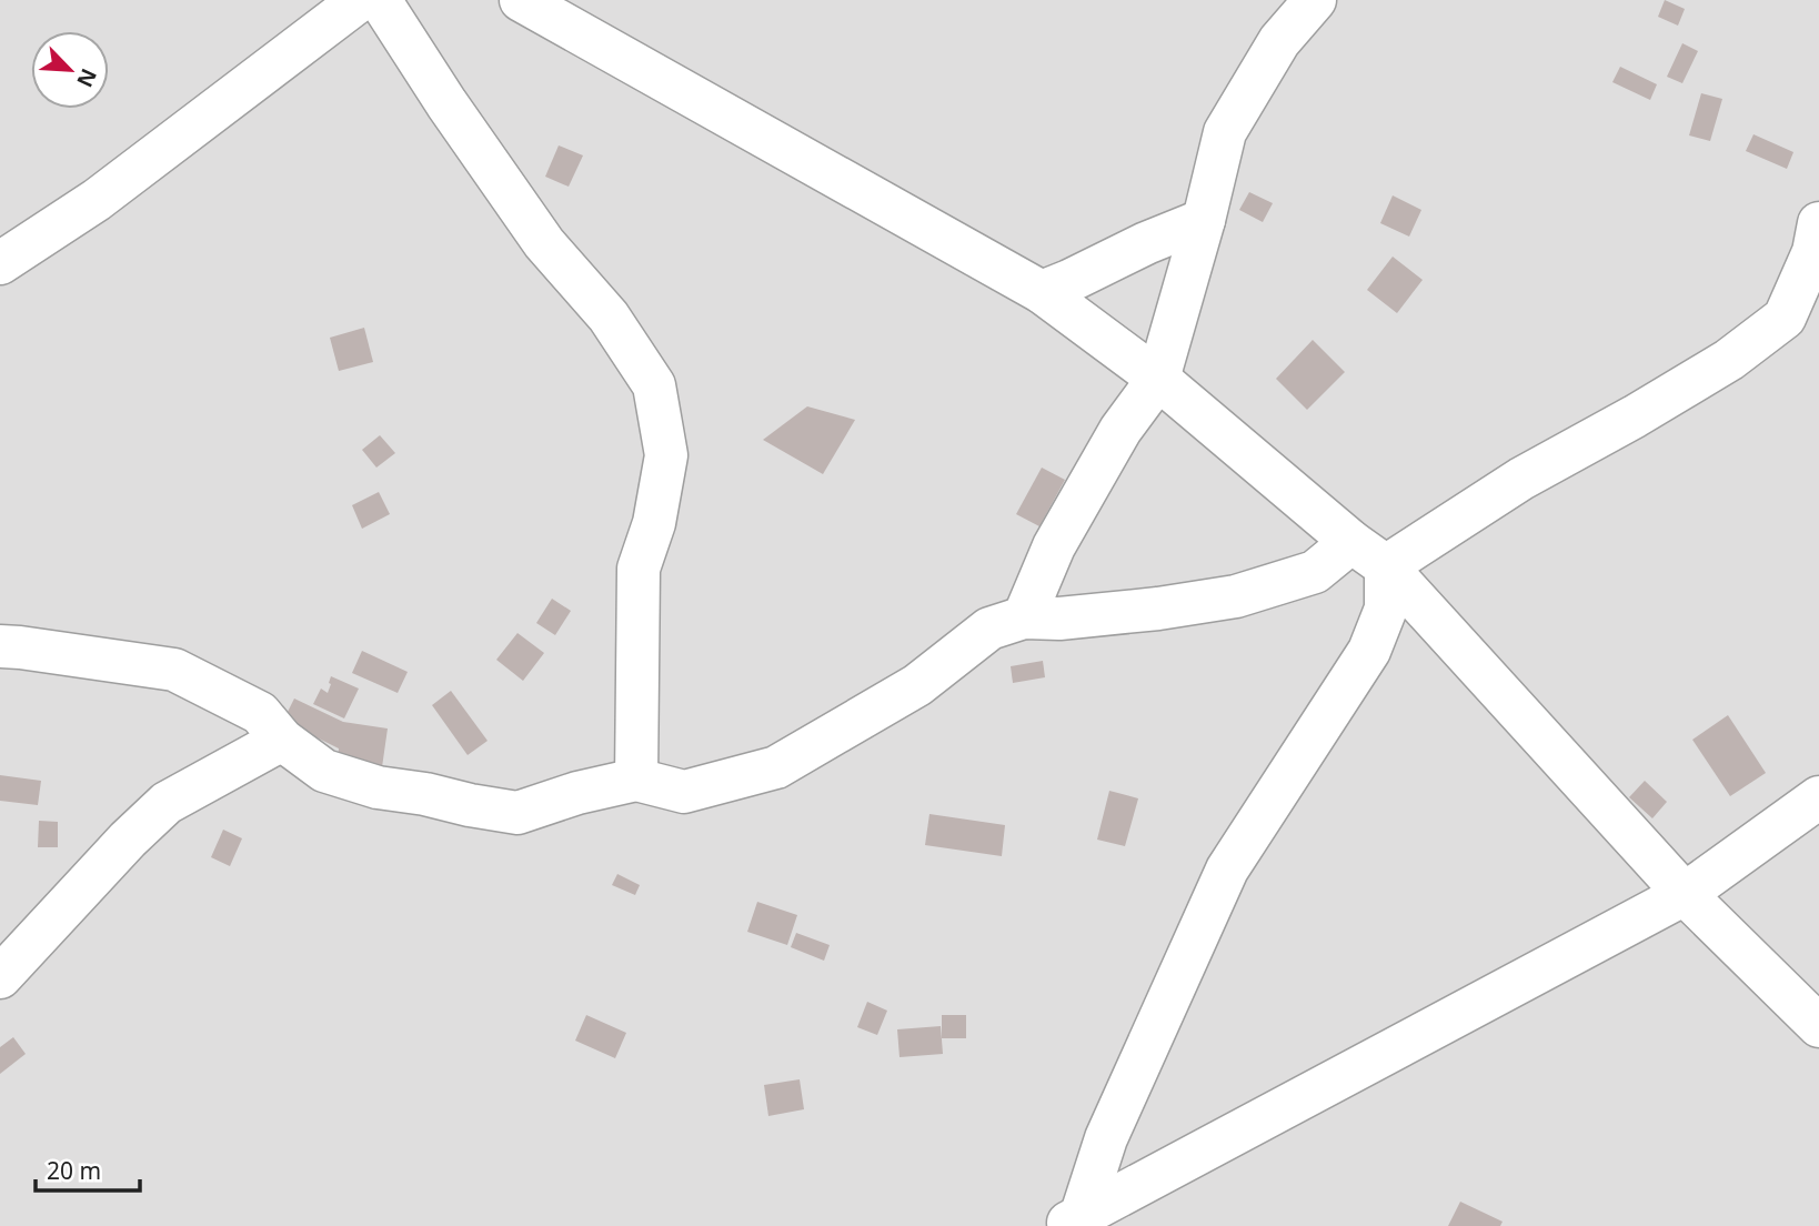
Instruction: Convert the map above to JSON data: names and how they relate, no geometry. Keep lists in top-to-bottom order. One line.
{"scale_bar":"20 m","north":"bottom right"}
